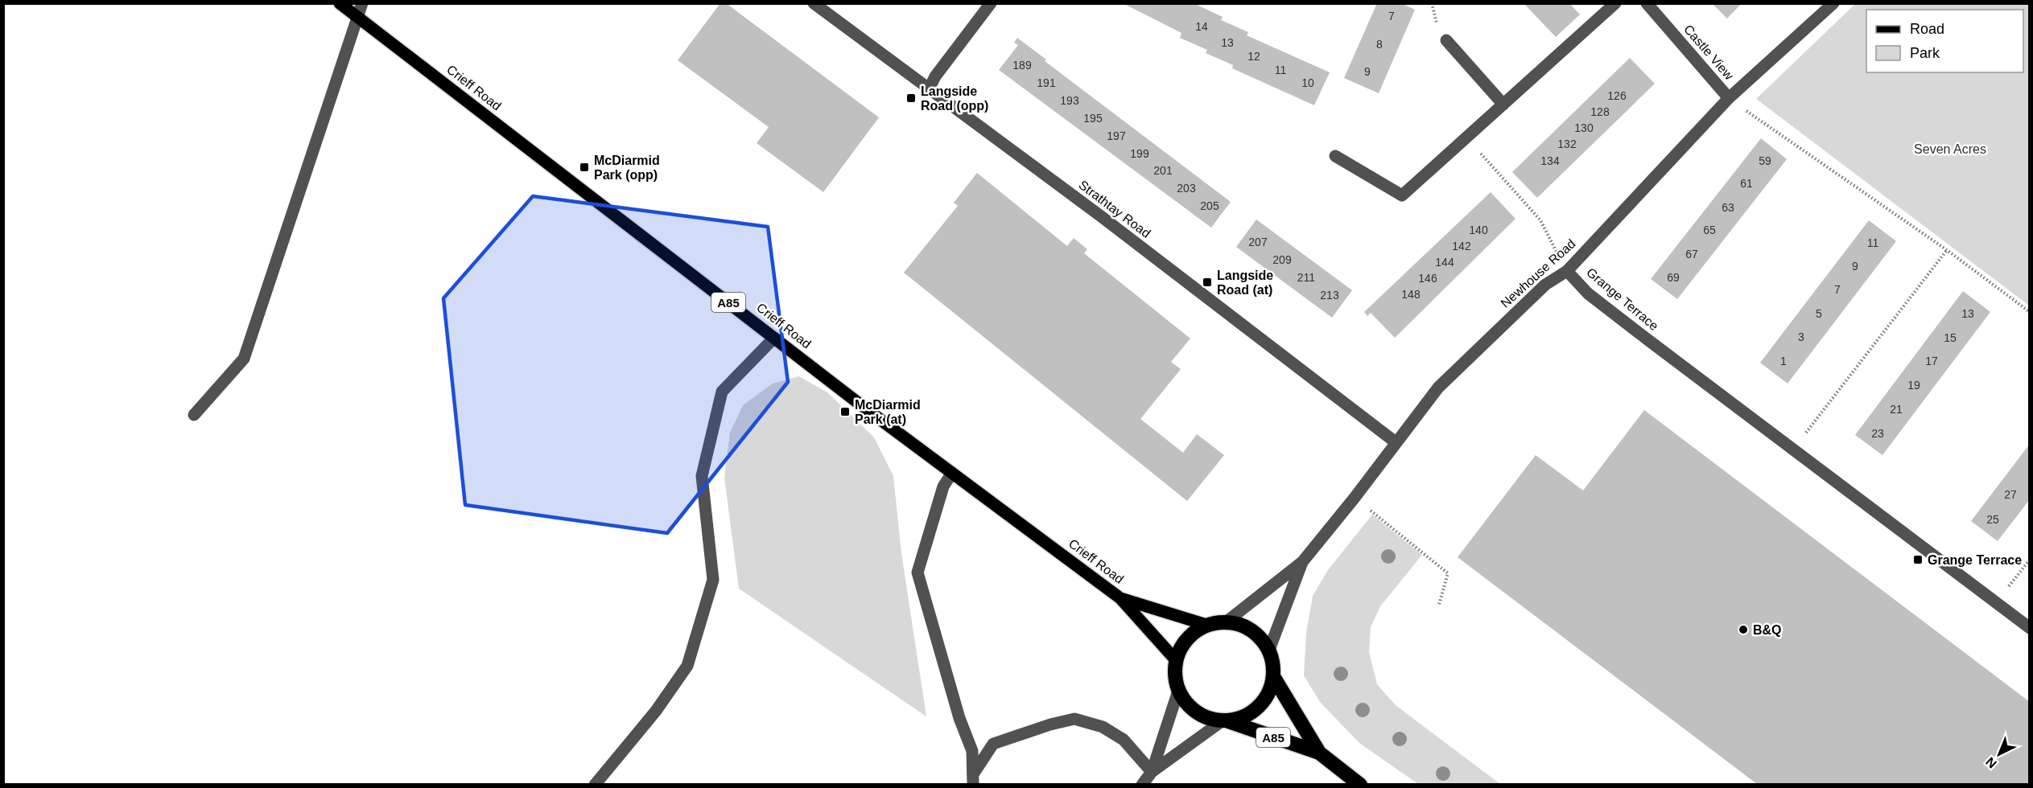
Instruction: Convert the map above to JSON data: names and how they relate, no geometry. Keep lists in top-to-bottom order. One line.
{"streets":{"highway":["A85"],"main road":["Crieff Road"],"street":["Castle View","Strathtay Road","Newhouse Road","Grange Terrace"]},"crossings":[["Castle View","Newhouse Road"],["Crieff Road","Newhouse Road"],["Crieff Road","A85"],["Strathtay Road","Newhouse Road"],["Newhouse Road","Grange Terrace"],["Newhouse Road","A85"]],"parks":["Seven Acres"],"places":{"transit":["Langside Road (opp)","McDiarmid Park (opp)","Langside Road (at)","McDiarmid Park (at)","Grange Terrace"],"other":["B&Q"]},"house_numbers":["7","14","13","8","12","189","11","9","191","10","126","193","128","195","130","197","132","199","134","59","201","61","203","205","63","140","65","207","11","142","67","209","144","9","211","69","146","7","148","213","5","13","3","15","1","17","19","21","23","27","25"],"legend":["Road","Park"],"north":"bottom left"}
